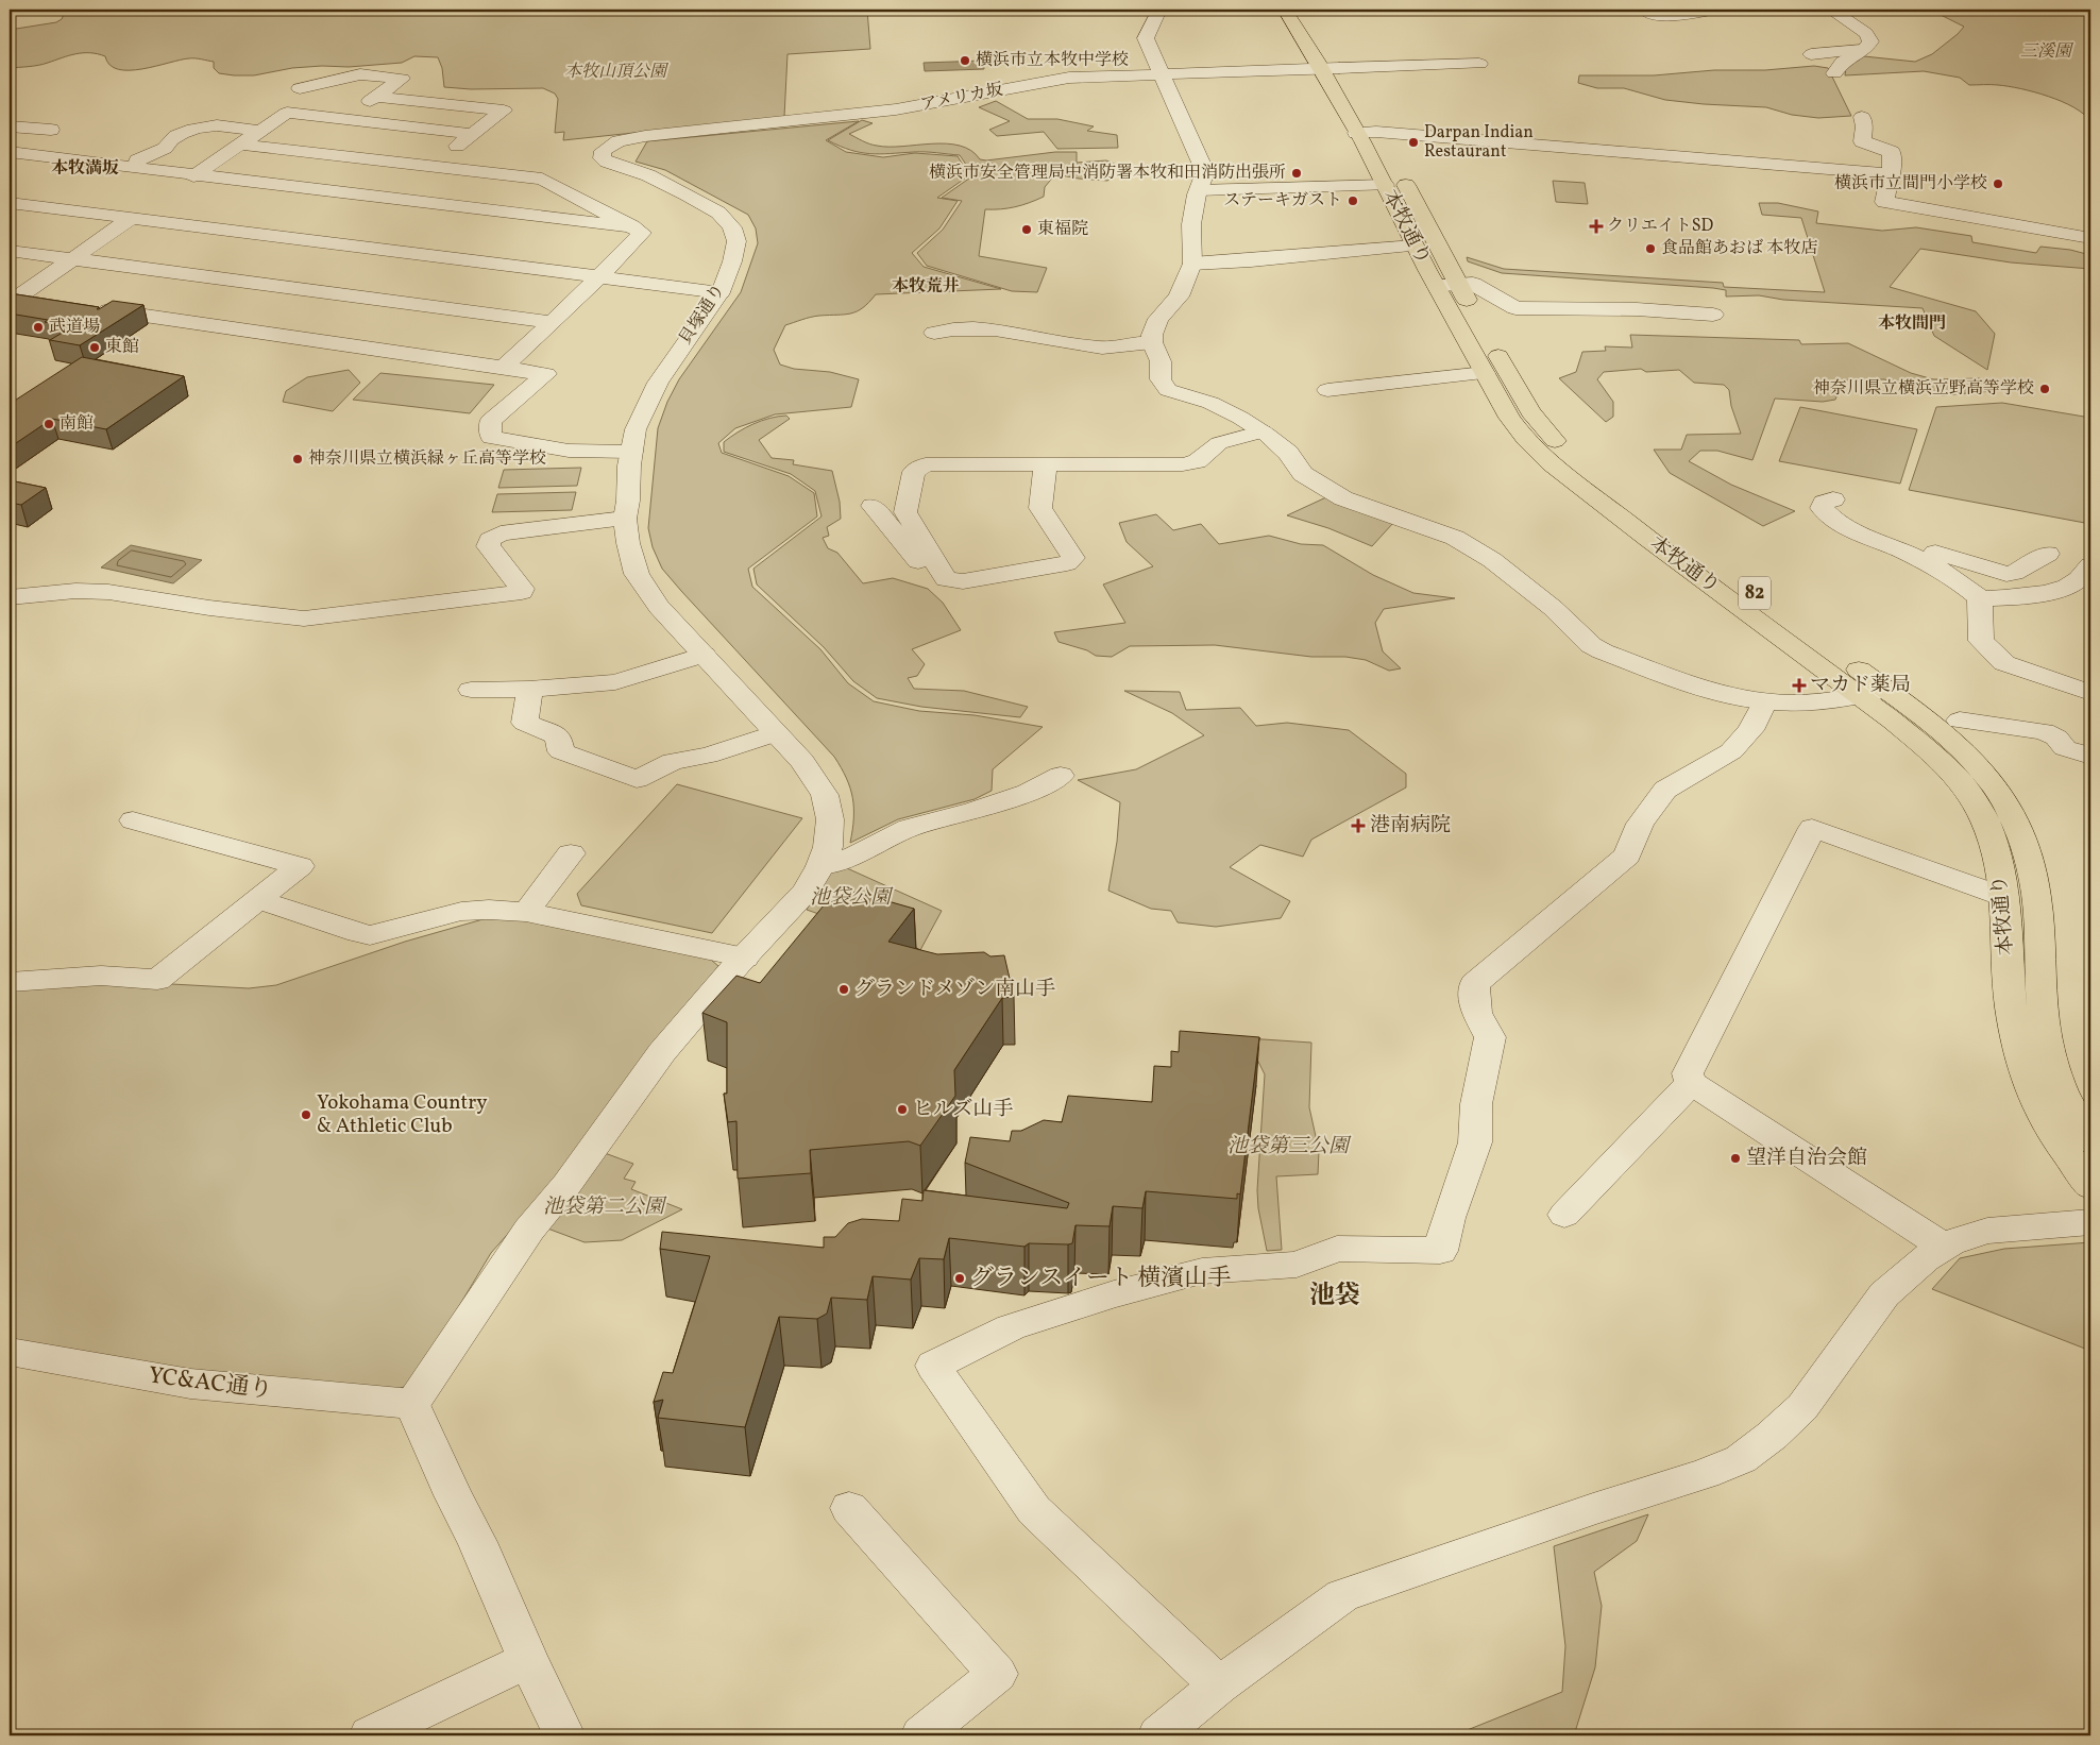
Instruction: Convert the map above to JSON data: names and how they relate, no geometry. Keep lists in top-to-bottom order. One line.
{"streets":{"main road":["本牧通り","82"],"street":["アメリカ坂","貝塚通り","YC&AC通り"]},"crossings":[["アメリカ坂","本牧通り"],["アメリカ坂","貝塚通り"],["アメリカ坂","82"],["本牧通り","82"],["貝塚通り","YC&AC通り"]],"districts":["本牧満坂","本牧荒井","本牧間門","池袋"],"parks":["三溪園","本牧山頂公園","池袋公園","池袋第三公園","池袋第二公園"],"places":{"other":["横浜市立本牧中学校","Darpan Indian Restaurant","横浜市安全管理局中消防署本牧和田消防出張所","横浜市立間門小学校","ステーキガスト","東福院","食品館あおば 本牧店","武道場","東館","神奈川県立横浜立野高等学校","南館","神奈川県立横浜緑ヶ丘高等学校","グランドメゾン南山手","ヒルズ山手","Yokohama Country & Athletic Club","望洋自治会館","グランスイート 横濱山手"],"health":["クリエイトSD","マカド薬局","港南病院"]}}
